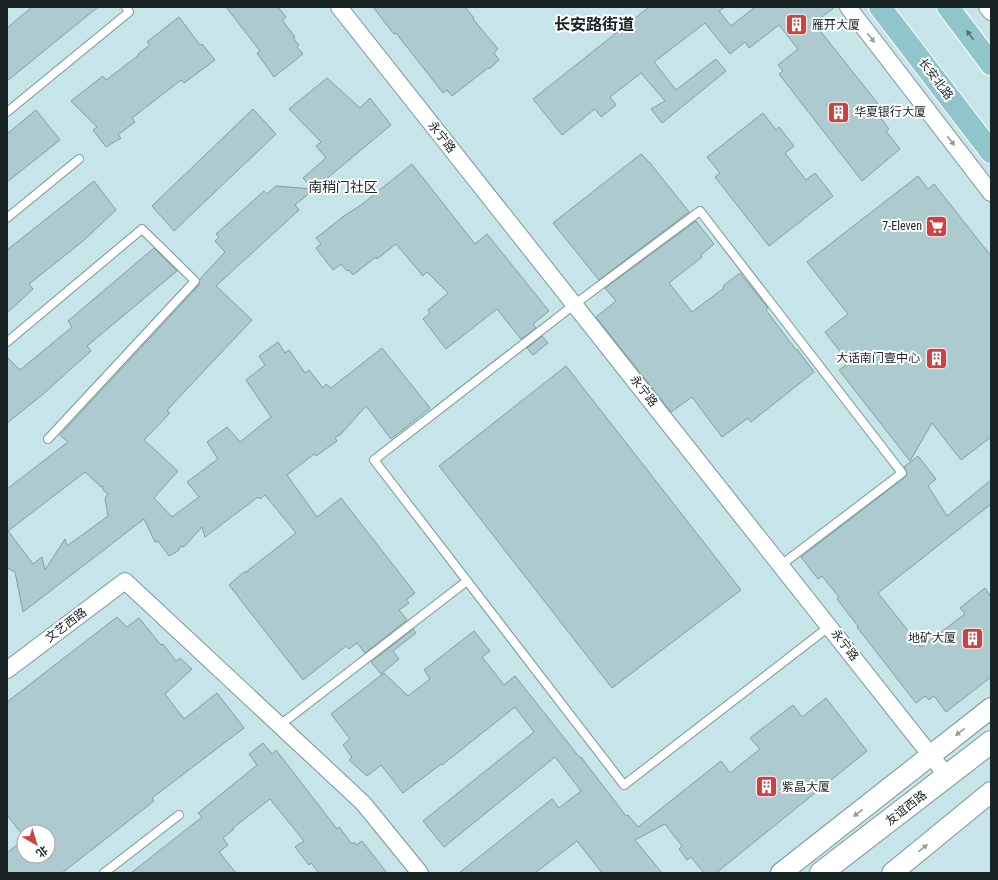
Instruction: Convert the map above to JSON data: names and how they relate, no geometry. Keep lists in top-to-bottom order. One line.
{"streets":{"main road":["长安北路","友谊西路"],"street":["永宁路","文艺西路"]},"crossings":[["永宁路","友谊西路"]],"districts":["长安路街道","南稍门社区"],"places":{"building":["雁开大厦","华夏银行大厦","大话南门壹中心","地矿大厦","紫晶大厦"],"supermarket":["7-Eleven"]},"north":"bottom right"}
